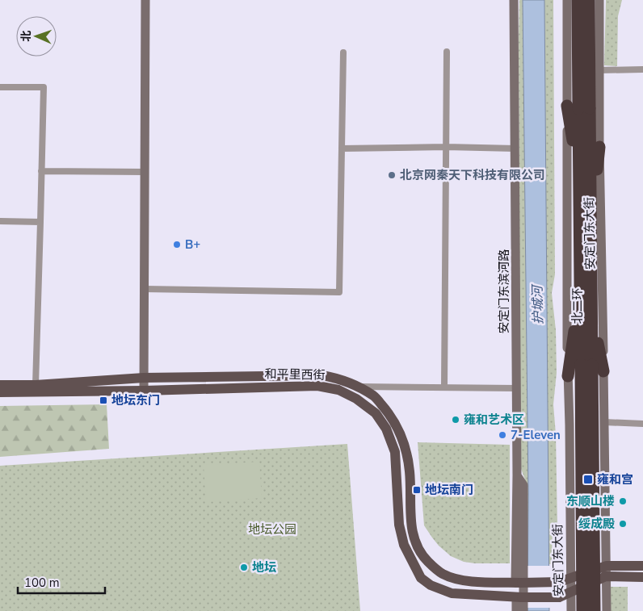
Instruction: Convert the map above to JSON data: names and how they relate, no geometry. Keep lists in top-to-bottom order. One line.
{"streets":{"highway":["北二环"],"main road":["和平里西街"],"street":["安定门东大街","安定门东滨河路"]},"crossings":[["安定门东大街","北二环"],["安定门东大街","和平里西街"],["安定门东滨河路","和平里西街"]],"water":["护城河"],"parks":["地坛公园"],"places":{"other":["北京网秦天下科技有限公司","B+","雍和艺术区","7-Eleven","东顺山楼","绥成殿","地坛"],"transit":["地坛东门","雍和宫","地坛南门"]},"scale_bar":"100 m","north":"left"}
